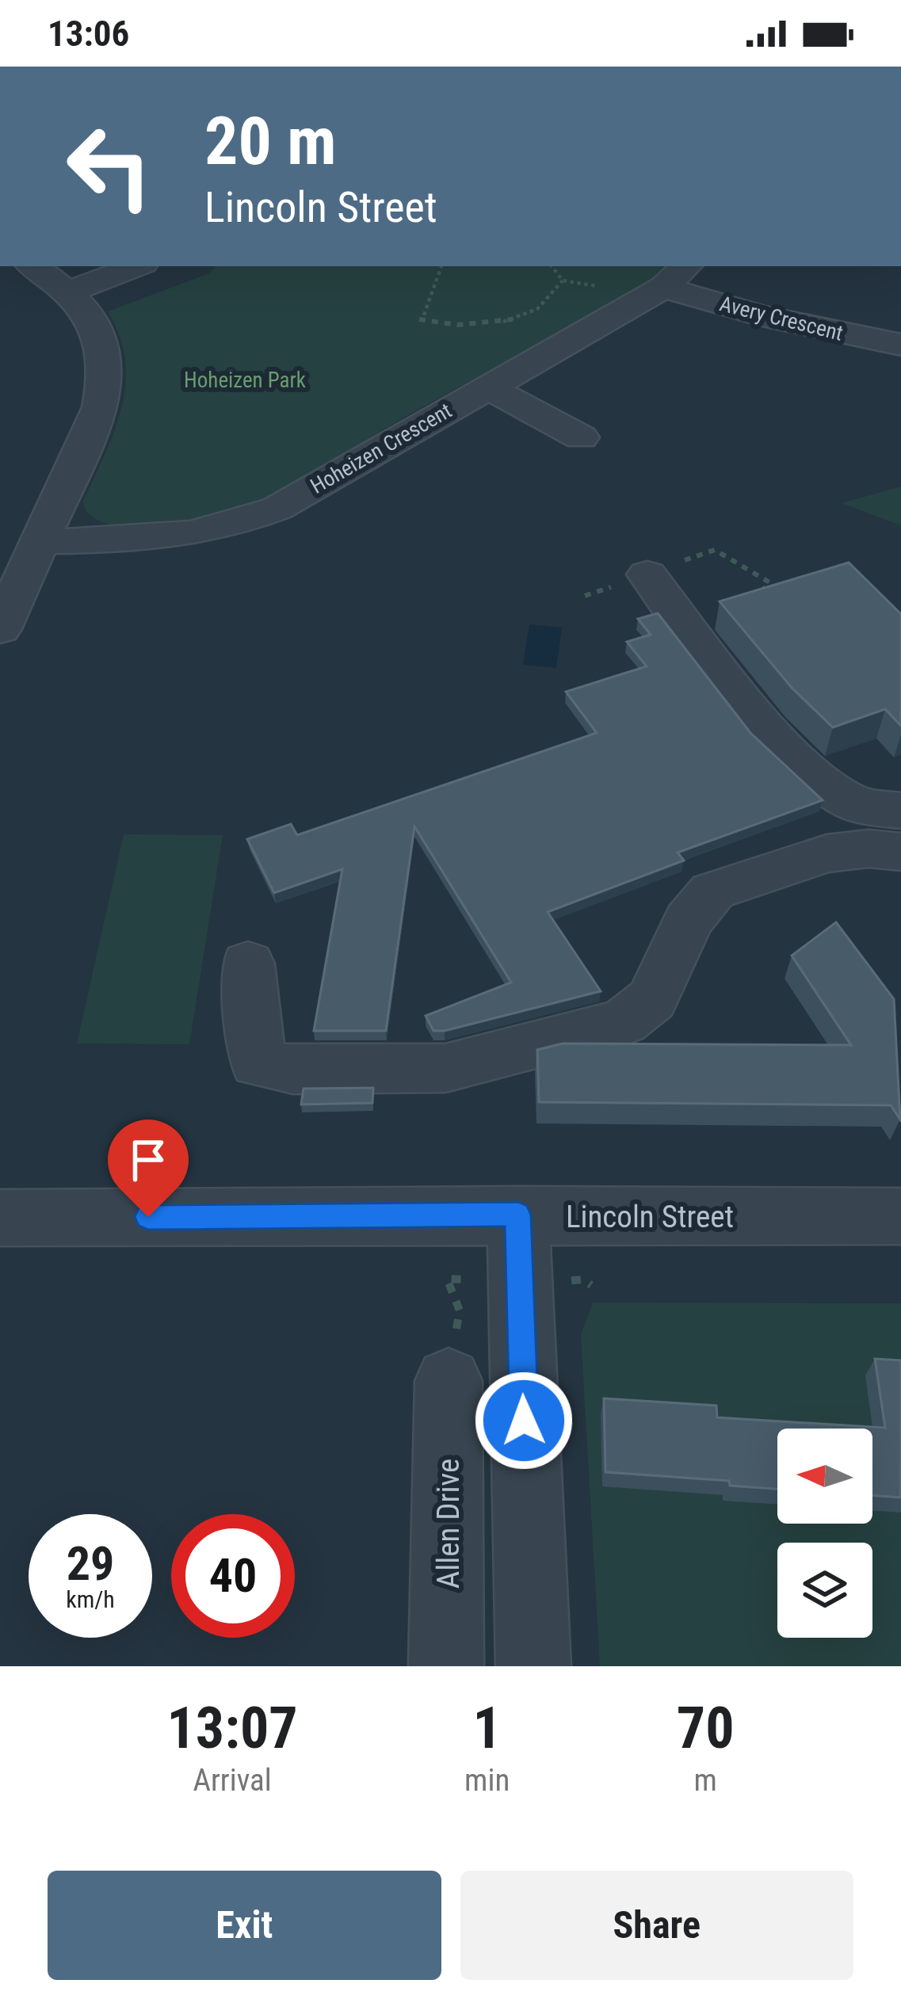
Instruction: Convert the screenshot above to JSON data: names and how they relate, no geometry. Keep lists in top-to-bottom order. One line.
{"streets":{"street":["Avery Crescent","Hoheizen Crescent","Lincoln Street","Allen Drive"]},"crossings":[["Avery Crescent","Hoheizen Crescent"]],"parks":["Hoheizen Park"],"north":"left","page":{"status":"13:06","turn":["20 m","Lincoln Street"],"speed":"29 km/h","limit":"40","eta":["13:07","Arrival","1","min","70","m"],"buttons":["Exit","Share"]}}
